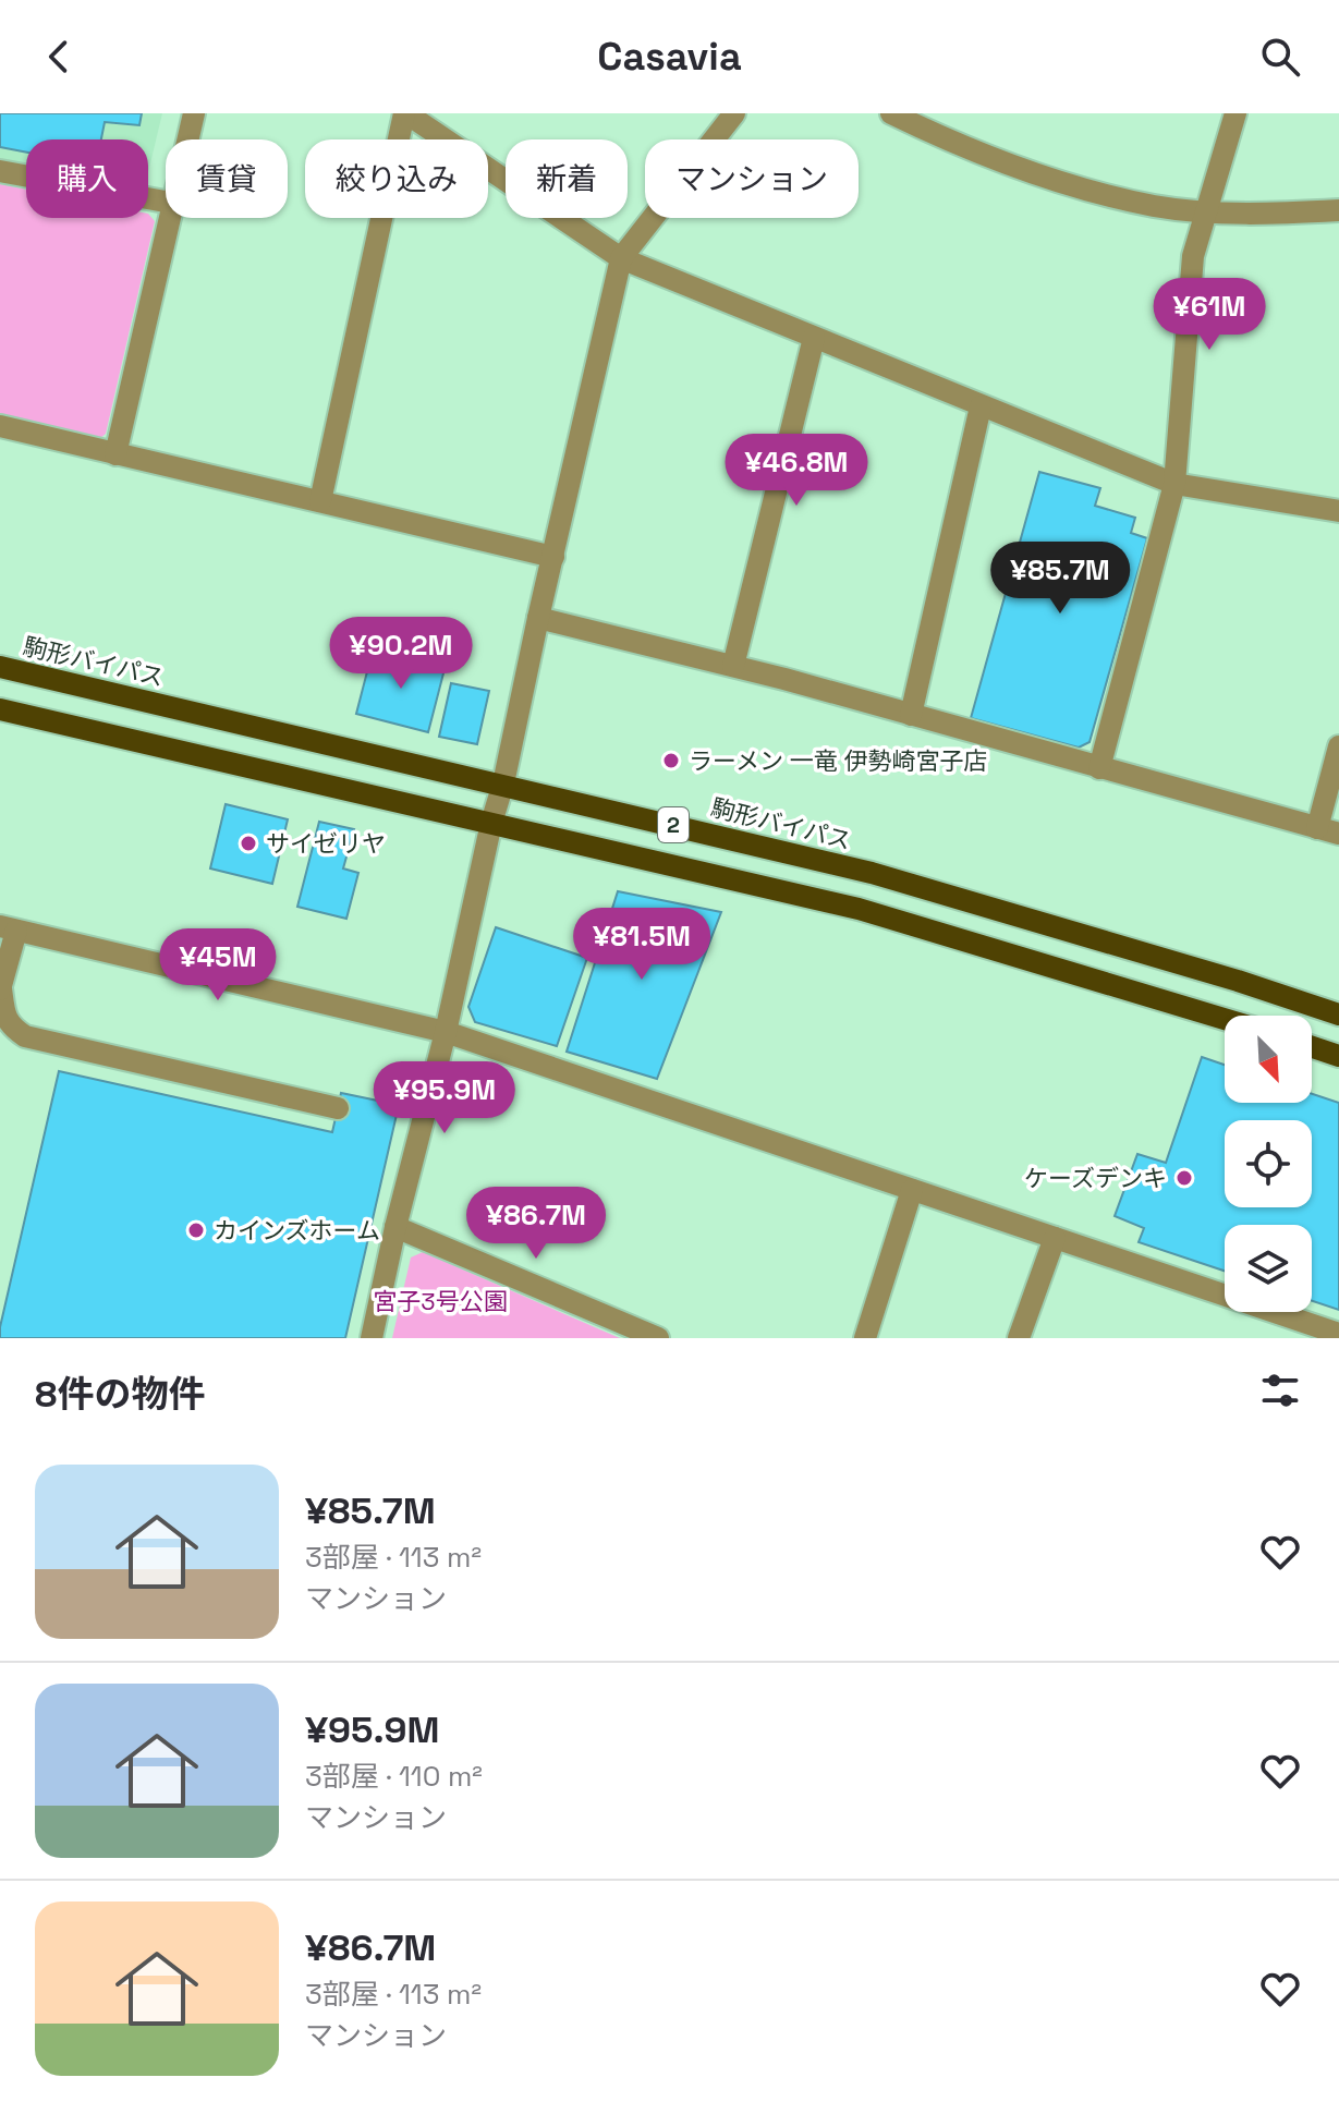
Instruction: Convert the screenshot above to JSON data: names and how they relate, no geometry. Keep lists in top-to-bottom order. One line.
{"streets":{"main road":["駒形バイパス","2"]},"parks":["宮子3号公園"],"places":["ラーメン 一竜 伊勢崎宮子店","サイゼリヤ","ケーズデンキ","カインズホーム"],"north":"bottom right","page":{"header":"Casavia","chip":["購入","賃貸","絞り込み","新着","マンション"],"price":["¥61M","¥46.8M","¥85.7M","¥90.2M","¥81.5M","¥45M","¥95.9M","¥86.7M"],"heading":"8件の物件","list":[{"name":"¥85.7M","note":"3部屋 · 113 m² · マンション"},{"name":"¥95.9M","note":"3部屋 · 110 m² · マンション"},{"name":"¥86.7M","note":"3部屋 · 113 m² · マンション"}]}}
